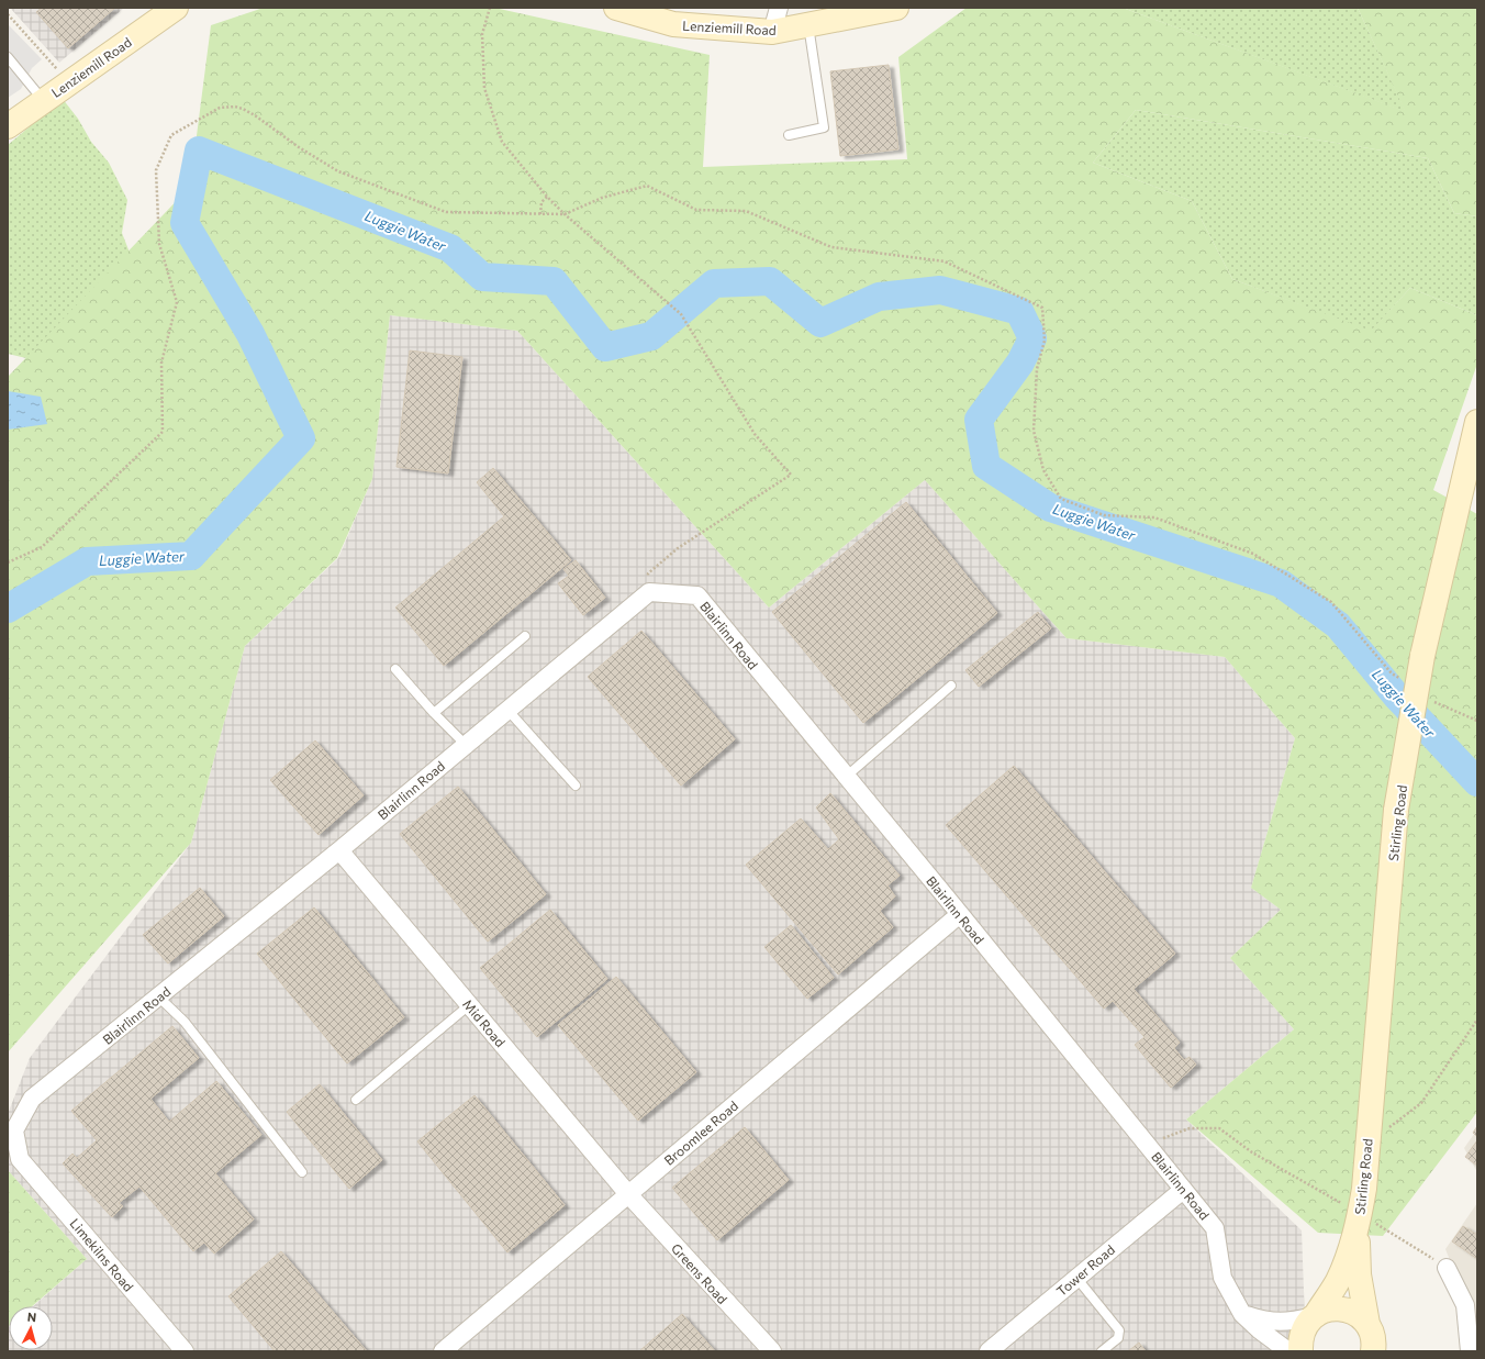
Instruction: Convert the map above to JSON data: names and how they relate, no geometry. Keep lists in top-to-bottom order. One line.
{"streets":{"main road":["Lenziemill Road","Stirling Road"],"street":["Blairlinn Road","Mid Road","Broomlee Road","Limekilns Road","Tower Road","Greens Road"]},"crossings":[["Blairlinn Road","Mid Road"],["Blairlinn Road","Broomlee Road"],["Blairlinn Road","Limekilns Road"],["Blairlinn Road","Tower Road"],["Mid Road","Broomlee Road"],["Mid Road","Greens Road"],["Broomlee Road","Greens Road"]],"water":["Luggie Water"],"north":"top"}
